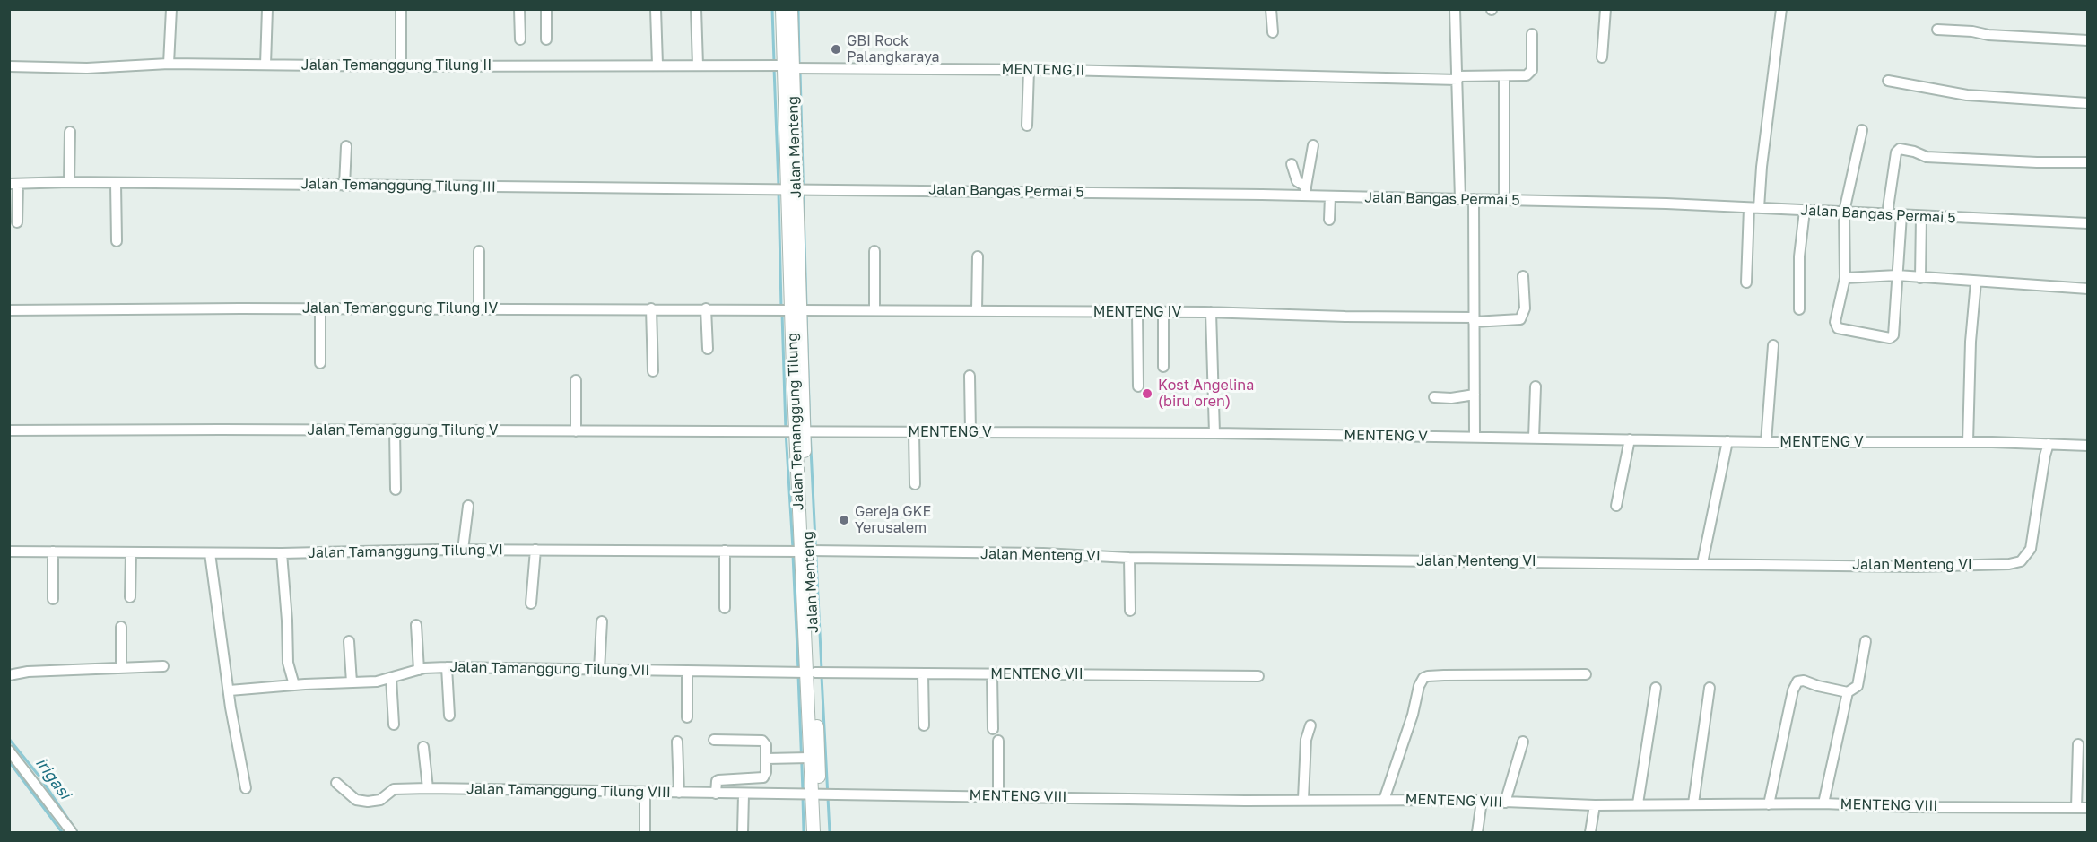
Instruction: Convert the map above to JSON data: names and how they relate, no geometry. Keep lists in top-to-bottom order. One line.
{"streets":{"street":["Jalan Temanggung Tilung II","MENTENG II","Jalan Temanggung Tilung III","Jalan Bangas Permai 5","Jalan Temanggung Tilung IV","MENTENG IV","Jalan Temanggung Tilung","Jalan Temanggung Tilung V","MENTENG V","Jalan Tamanggung Tilung VI","Jalan Menteng VI","Jalan Tamanggung Tilung VII","MENTENG VII","Jalan Tamanggung Tilung VIII","MENTENG VIII"]},"crossings":[["Jalan Temanggung Tilung II","MENTENG II"],["Jalan Temanggung Tilung II","Jalan Temanggung Tilung"],["MENTENG II","Jalan Temanggung Tilung"],["Jalan Temanggung Tilung III","Jalan Bangas Permai 5"],["Jalan Temanggung Tilung III","Jalan Temanggung Tilung"],["Jalan Bangas Permai 5","Jalan Temanggung Tilung"],["Jalan Temanggung Tilung IV","MENTENG IV"],["Jalan Temanggung Tilung IV","Jalan Temanggung Tilung"],["MENTENG IV","Jalan Temanggung Tilung"],["Jalan Temanggung Tilung","Jalan Temanggung Tilung V"],["Jalan Temanggung Tilung","MENTENG V"],["Jalan Temanggung Tilung","Jalan Tamanggung Tilung VI"],["Jalan Temanggung Tilung","Jalan Menteng VI"],["Jalan Temanggung Tilung","Jalan Tamanggung Tilung VII"],["Jalan Temanggung Tilung","MENTENG VII"],["Jalan Temanggung Tilung","Jalan Tamanggung Tilung VIII"],["Jalan Temanggung Tilung","MENTENG VIII"],["Jalan Temanggung Tilung V","MENTENG V"],["MENTENG V","Jalan Menteng VI"],["Jalan Tamanggung Tilung VI","Jalan Menteng VI"],["Jalan Tamanggung Tilung VII","MENTENG VII"],["Jalan Tamanggung Tilung VIII","MENTENG VIII"]],"water":["irigasi"],"places":["GBI Rock Palangkaraya","Kost Angelina (biru oren)","Gereja GKE Yerusalem"]}
